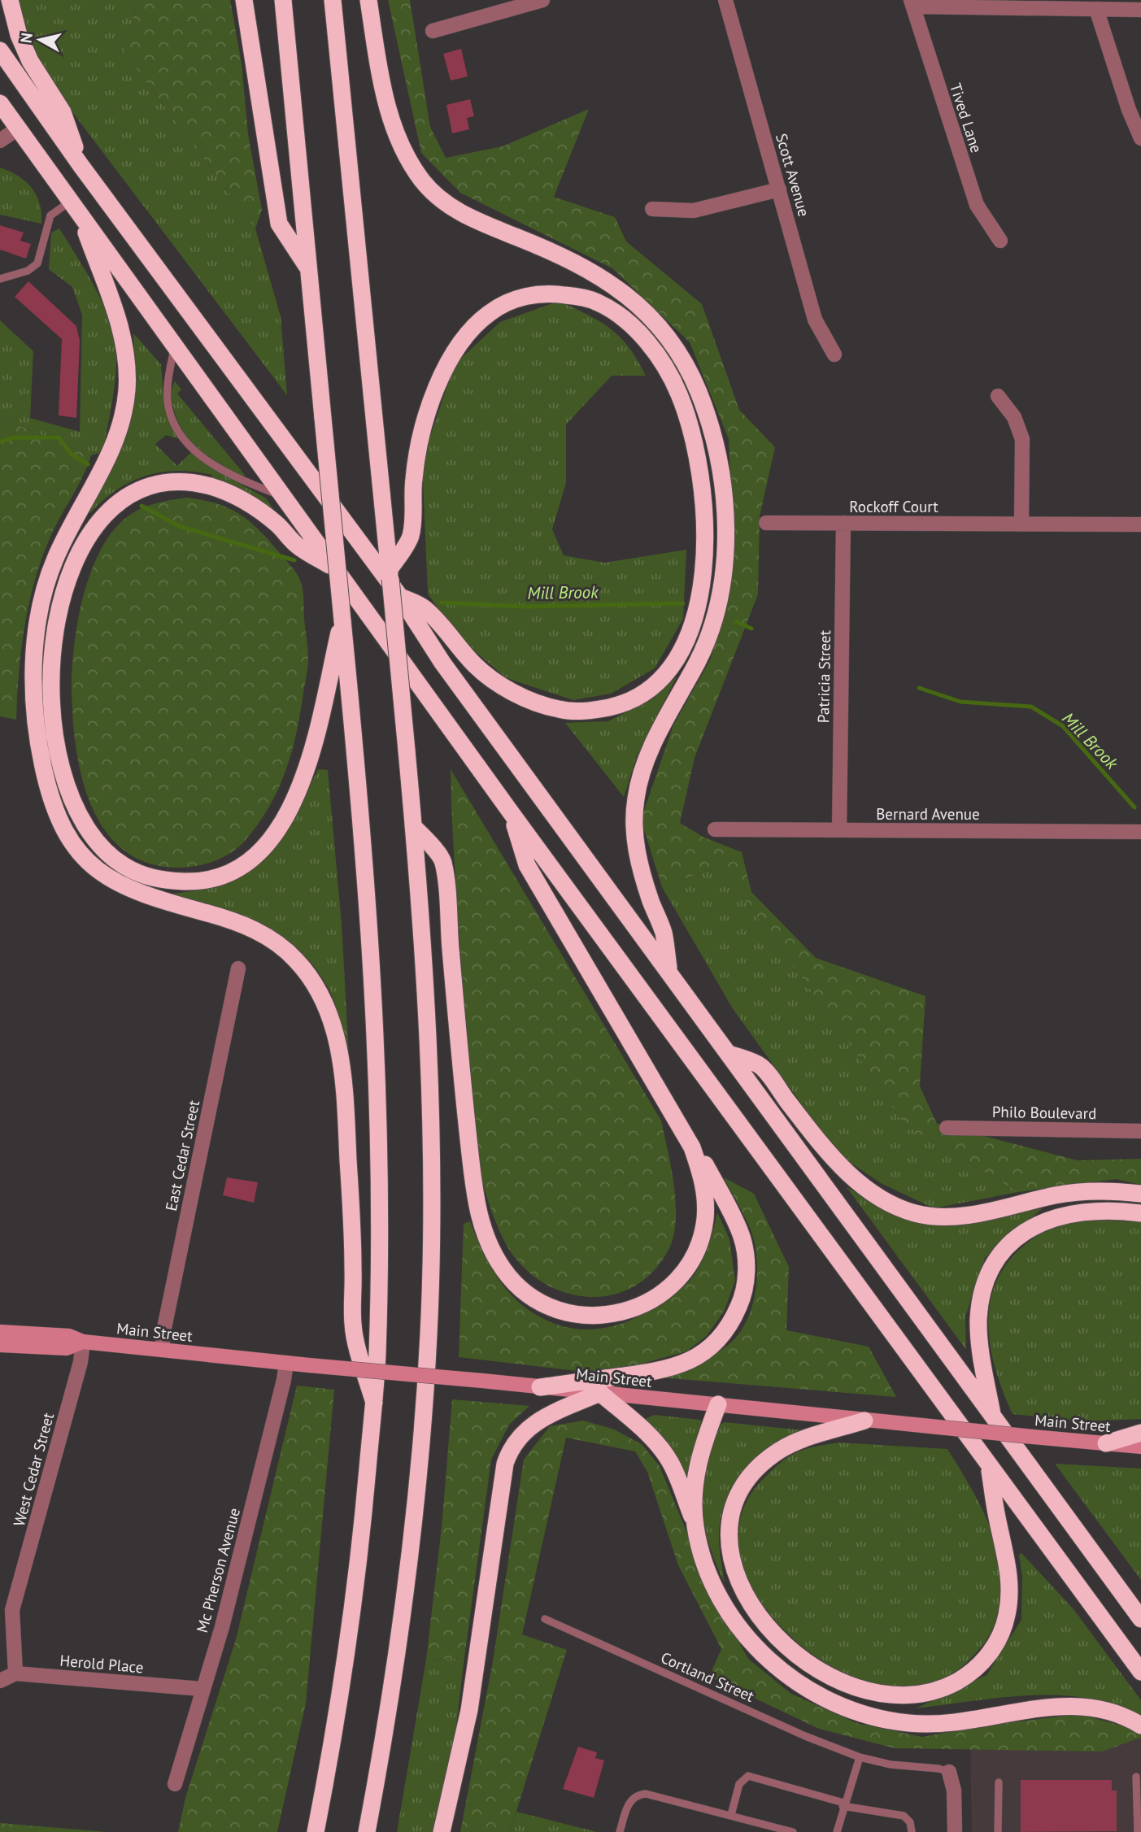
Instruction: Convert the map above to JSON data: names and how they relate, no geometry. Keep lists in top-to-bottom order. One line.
{"streets":{"main road":["Main Street"],"street":["Tived Lane","Scott Avenue","Rockoff Court","Patricia Street","Bernard Avenue","Philo Boulevard","East Cedar Street","West Cedar Street","Mc Pherson Avenue","Herold Place"],"lane":["Cortland Street"]},"crossings":[["Rockoff Court","Patricia Street"],["Patricia Street","Bernard Avenue"],["East Cedar Street","Main Street"],["Main Street","West Cedar Street"],["Main Street","Mc Pherson Avenue"],["West Cedar Street","Herold Place"],["Mc Pherson Avenue","Herold Place"]],"water":["Mill Brook"],"north":"left"}
